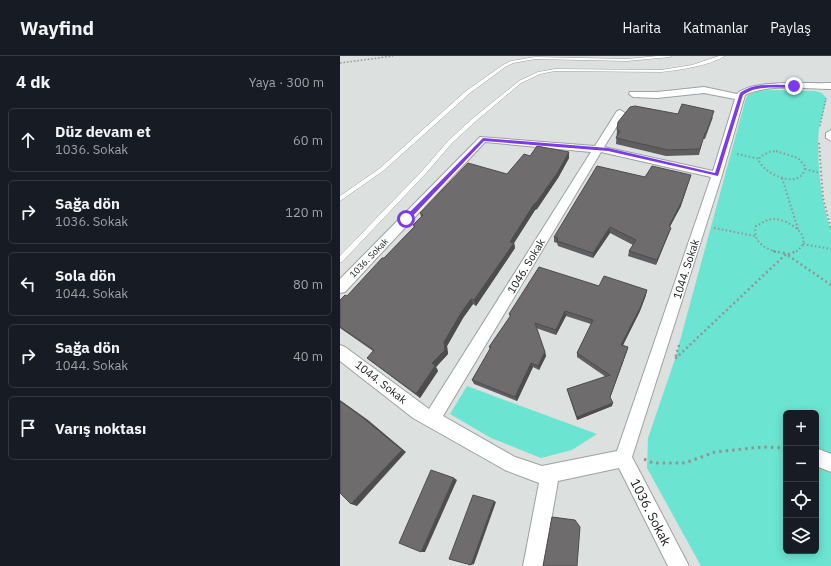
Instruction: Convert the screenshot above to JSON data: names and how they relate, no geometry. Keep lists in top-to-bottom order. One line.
{"streets":{"street":["1036. Sokak","1046. Sokak","1044. Sokak"]},"crossings":[["1036. Sokak","1046. Sokak"],["1036. Sokak","1044. Sokak"],["1046. Sokak","1044. Sokak"]],"page":{"header":"Wayfind","nav":["Harita","Katmanlar","Paylaş"],"heading":["4 dk","Yaya · 300 m"],"list":[["Düz devam et","1036. Sokak","60 m"],["Sağa dön","1036. Sokak","120 m"],["Sola dön","1044. Sokak","80 m"],["Sağa dön","1044. Sokak","40 m"],"Varış noktası"],"map_buttons":["+","−"]}}
